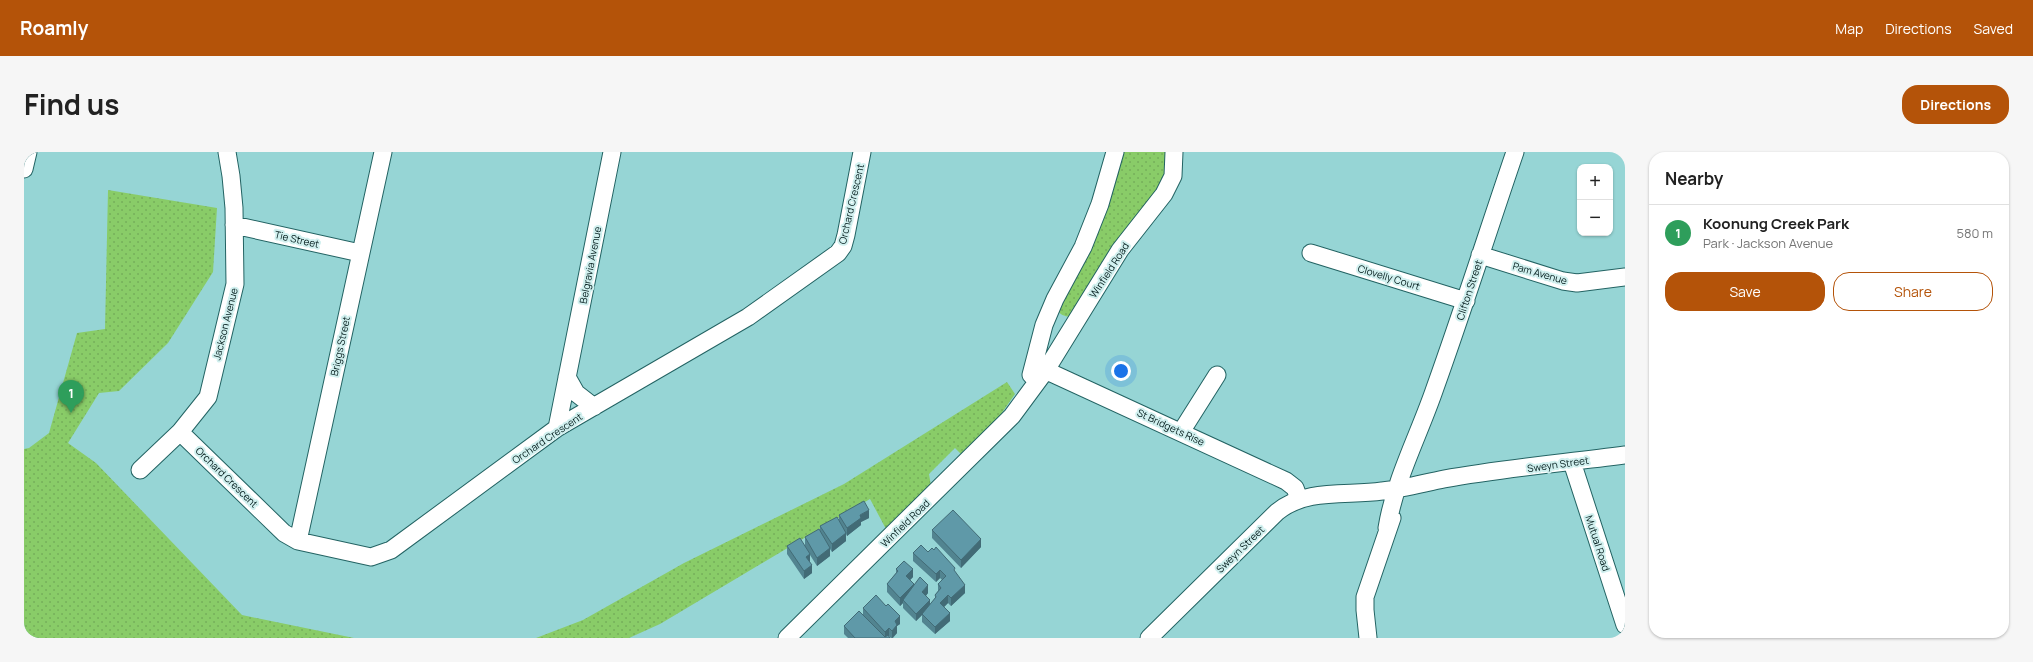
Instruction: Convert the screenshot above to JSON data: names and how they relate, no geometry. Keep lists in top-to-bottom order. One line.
{"streets":{"street":["Orchard Crescent","Tie Street","Belgravia Avenue","Winfield Road","Pam Avenue","Clovelly Court","Clifton Street","Jackson Avenue","Briggs Street","St Bridgets Rise","Sweyn Street","Mutual Road"]},"crossings":[["Orchard Crescent","Belgravia Avenue"],["Orchard Crescent","Jackson Avenue"],["Orchard Crescent","Briggs Street"],["Tie Street","Jackson Avenue"],["Tie Street","Briggs Street"],["Winfield Road","St Bridgets Rise"],["Pam Avenue","Clifton Street"],["Clovelly Court","Clifton Street"],["Clifton Street","Sweyn Street"],["St Bridgets Rise","Sweyn Street"],["Sweyn Street","Mutual Road"]],"page":{"header":"Roamly","nav":["Map","Directions","Saved"],"title":"Find us","buttons":["Directions",["Save","Share"]],"heading":"Nearby","map_buttons":["+","−"],"list":[{"mark":"1","name":"Koonung Creek Park","note":"Park · Jackson Avenue","value":"580 m"}],"pins":"1"}}
